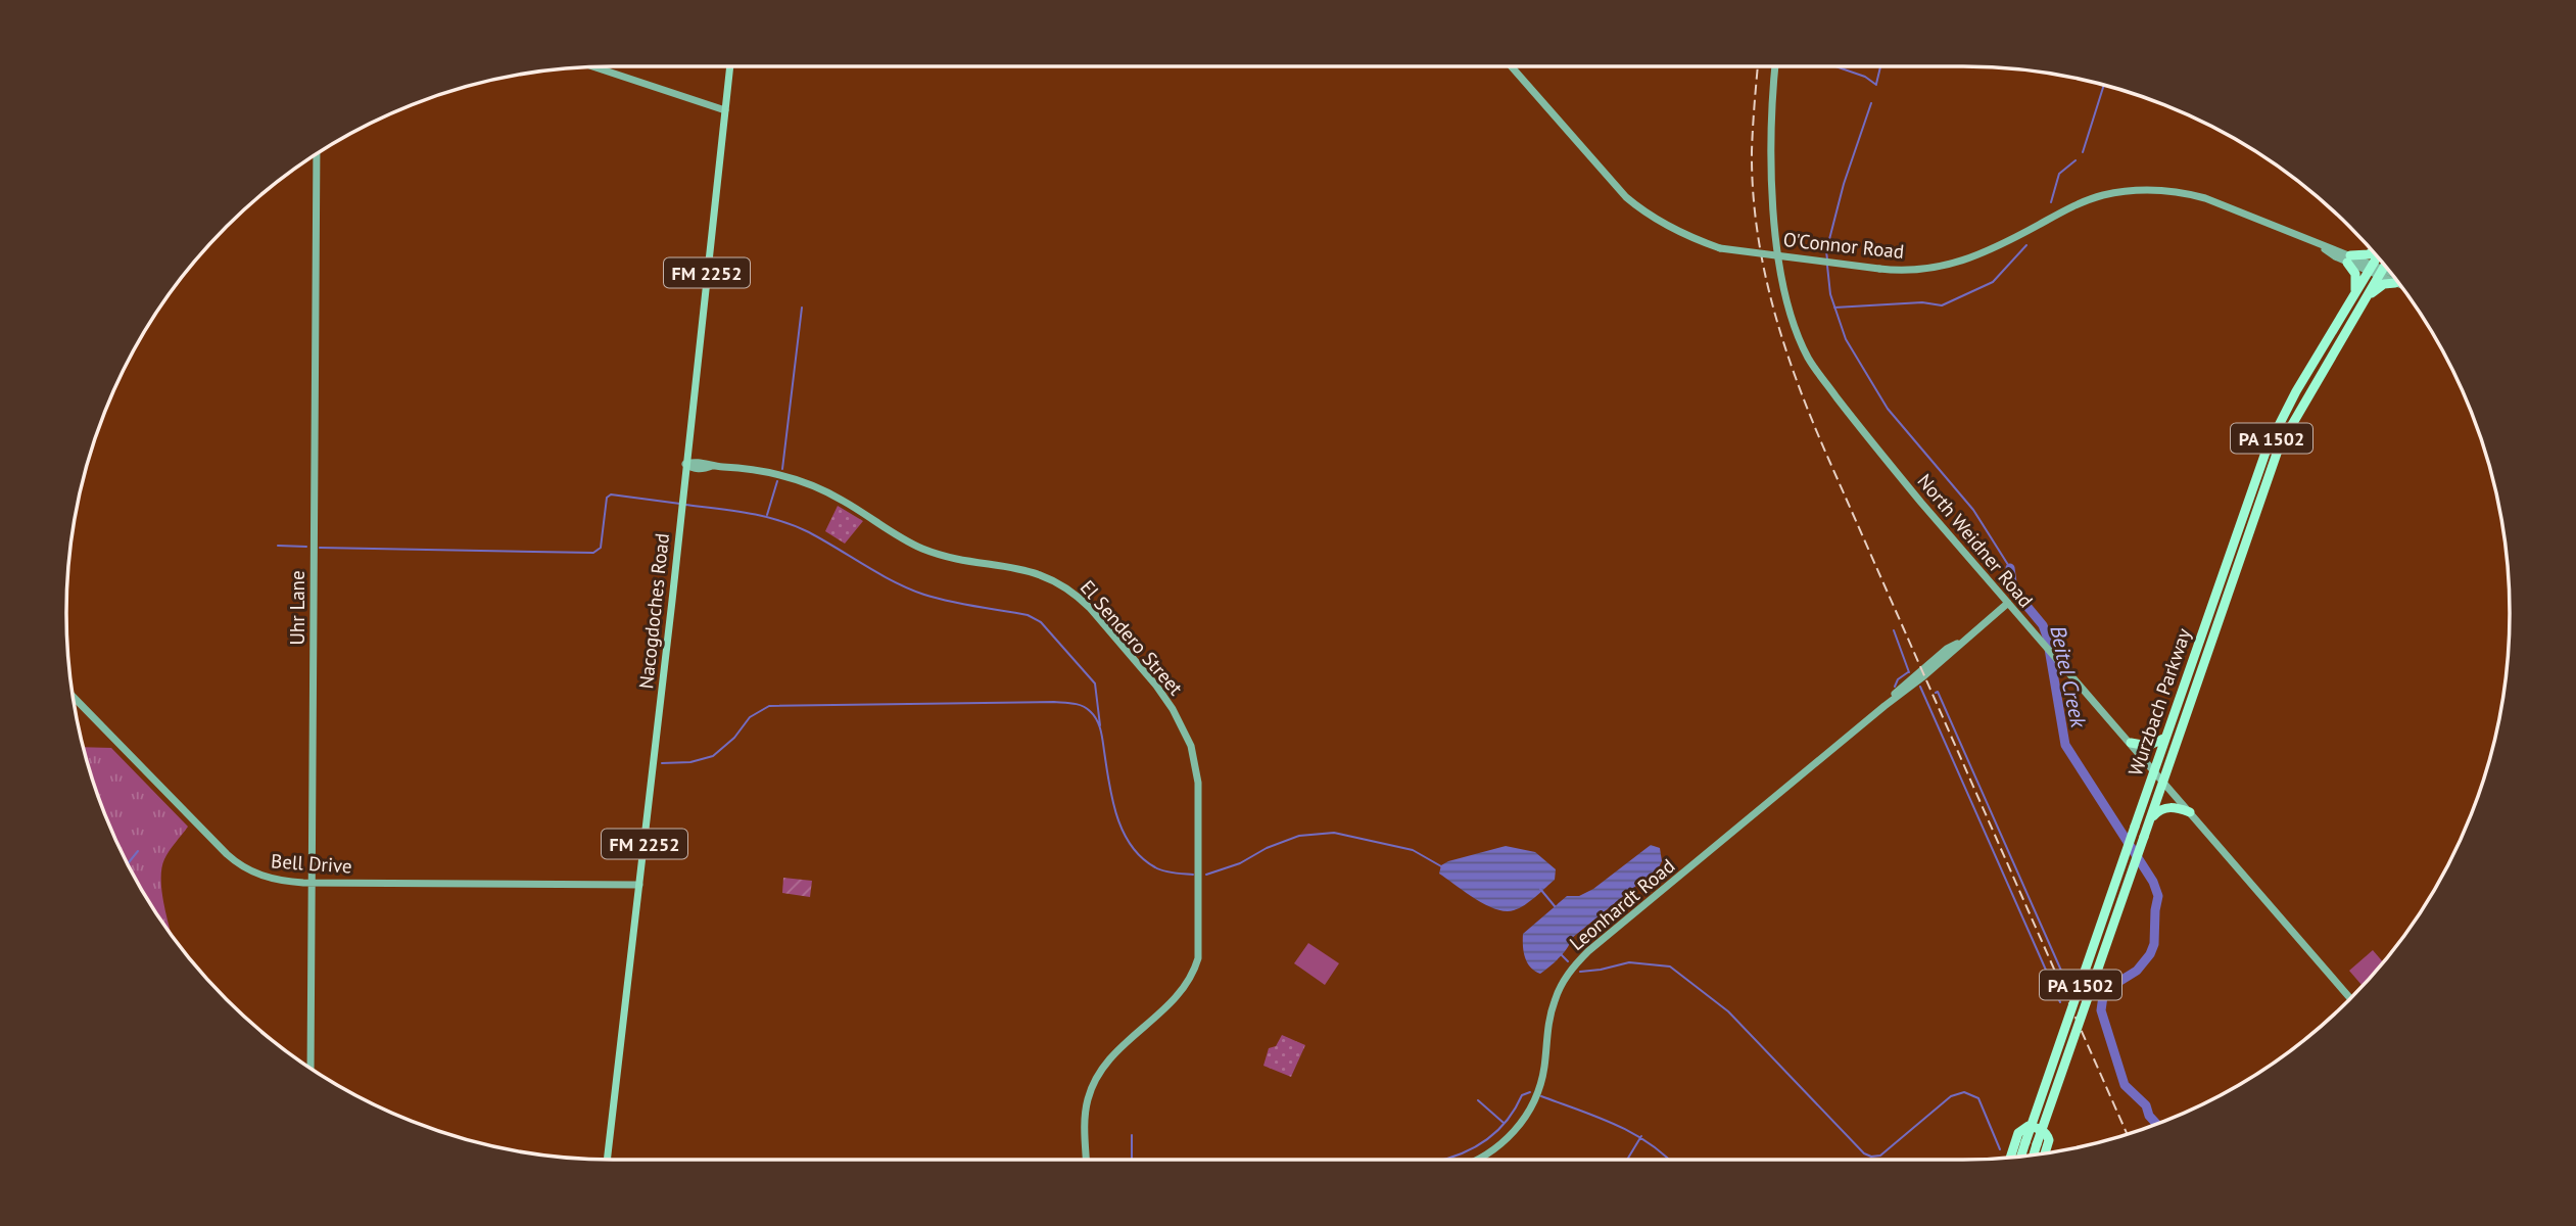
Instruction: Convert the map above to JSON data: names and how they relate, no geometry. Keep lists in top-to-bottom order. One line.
{"streets":{"highway":["PA 1502","Wurzbach Parkway"],"main road":["FM 2252","Nacogdoches Road"],"street":["O'Connor Road","North Weidner Road","Uhr Lane","El Sendero Street","Bell Drive","Leonhardt Road"]},"crossings":[["O'Connor Road","Wurzbach Parkway"],["North Weidner Road","Wurzbach Parkway"],["North Weidner Road","Leonhardt Road"],["Uhr Lane","Bell Drive"],["Nacogdoches Road","El Sendero Street"],["Nacogdoches Road","Bell Drive"]],"water":["Beitel Creek"]}
